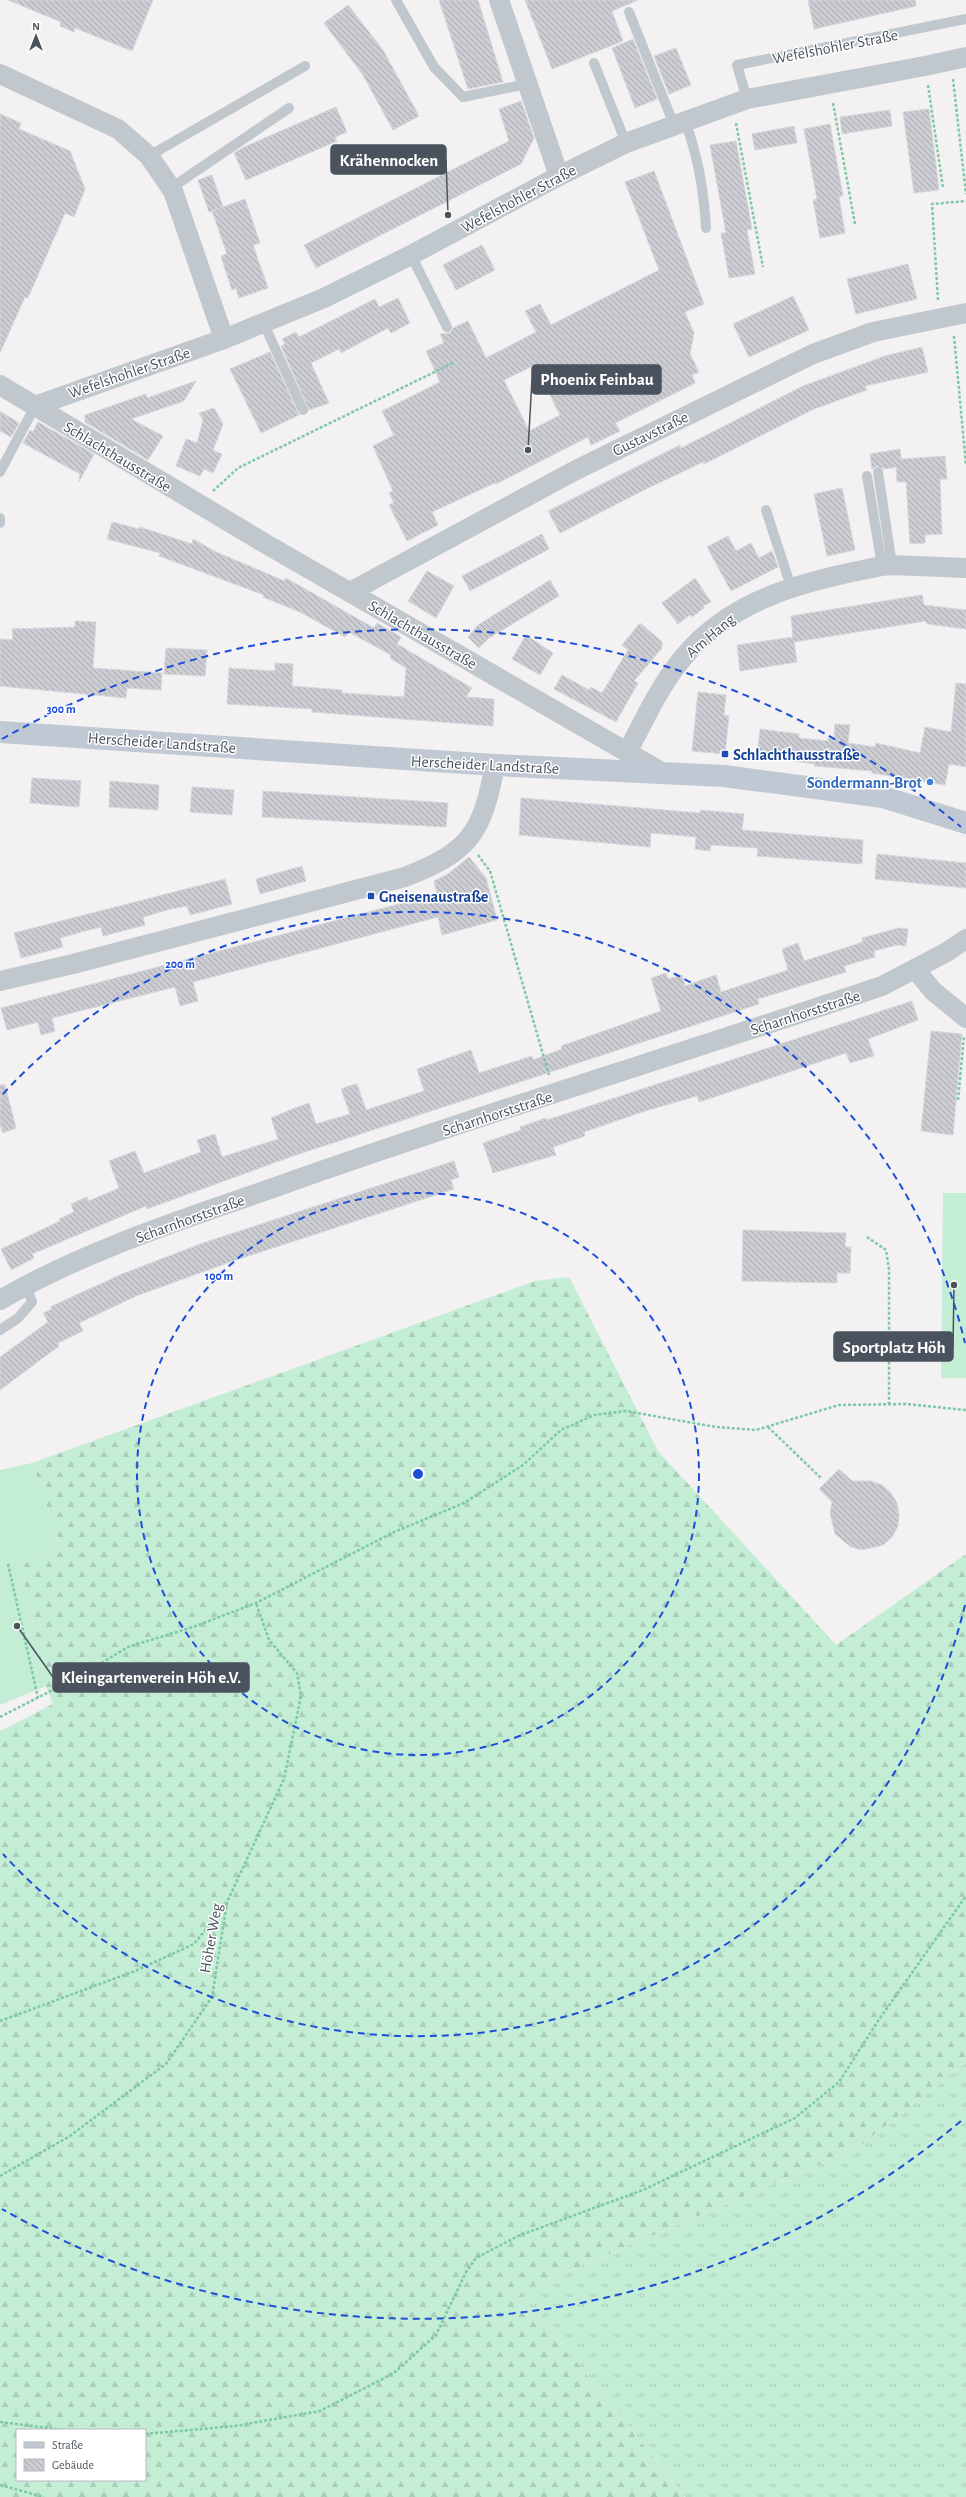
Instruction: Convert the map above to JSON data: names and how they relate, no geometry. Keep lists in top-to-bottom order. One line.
{"streets":{"main road":["Herscheider Landstraße"],"street":["Wefelshohler Straße","Gustavstraße","Schlachthausstraße","Am Hang","Scharnhorststraße"],"path":["Höher Weg"]},"crossings":[["Wefelshohler Straße","Schlachthausstraße"],["Gustavstraße","Schlachthausstraße"],["Schlachthausstraße","Am Hang"],["Schlachthausstraße","Herscheider Landstraße"]],"places":{"other":["Krähennocken","Phoenix Feinbau","Sondermann-Brot","Sportplatz Höh","Kleingartenverein Höh e.V."],"transit":["Schlachthausstraße","Gneisenaustraße"]},"legend":["Straße","Gebäude"],"north":"top","rings":["300 m","200 m","100 m"]}
